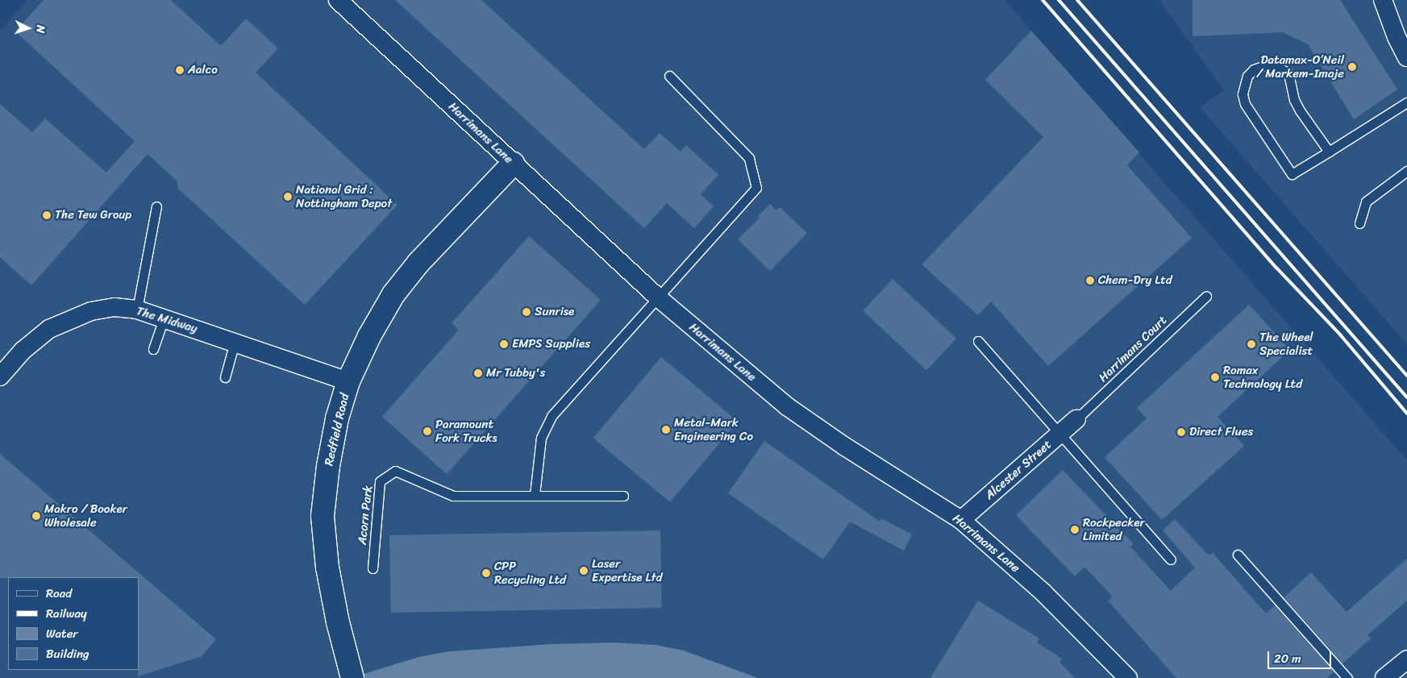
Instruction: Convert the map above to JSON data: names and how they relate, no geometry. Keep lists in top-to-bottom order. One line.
{"streets":{"street":["Harrimans Lane","The Midway","Redfield Road","Alcester Street"],"lane":["Harrimans Court","Acorn Park"]},"crossings":[["Harrimans Lane","Redfield Road"],["Harrimans Lane","Alcester Street"],["The Midway","Redfield Road"],["Harrimans Court","Alcester Street"]],"places":["Datamax-O’Neil / Markem-Imaje","Aalco","National Grid : Nottingham Depot","The Tew Group","Chem-Dry Ltd","Sunrise","EMPS Supplies","The Wheel Specialist","Mr Tubby's","Romax Technology Ltd","Metal-Mark Engineering Co","Paramount Fork Trucks","Direct Flues","Makro / Booker Wholesale","Rockpecker Limited","Laser Expertise Ltd","CPP Recycling Ltd"],"legend":["Road","Railway","Water","Building"],"scale_bar":"20 m","north":"right"}
